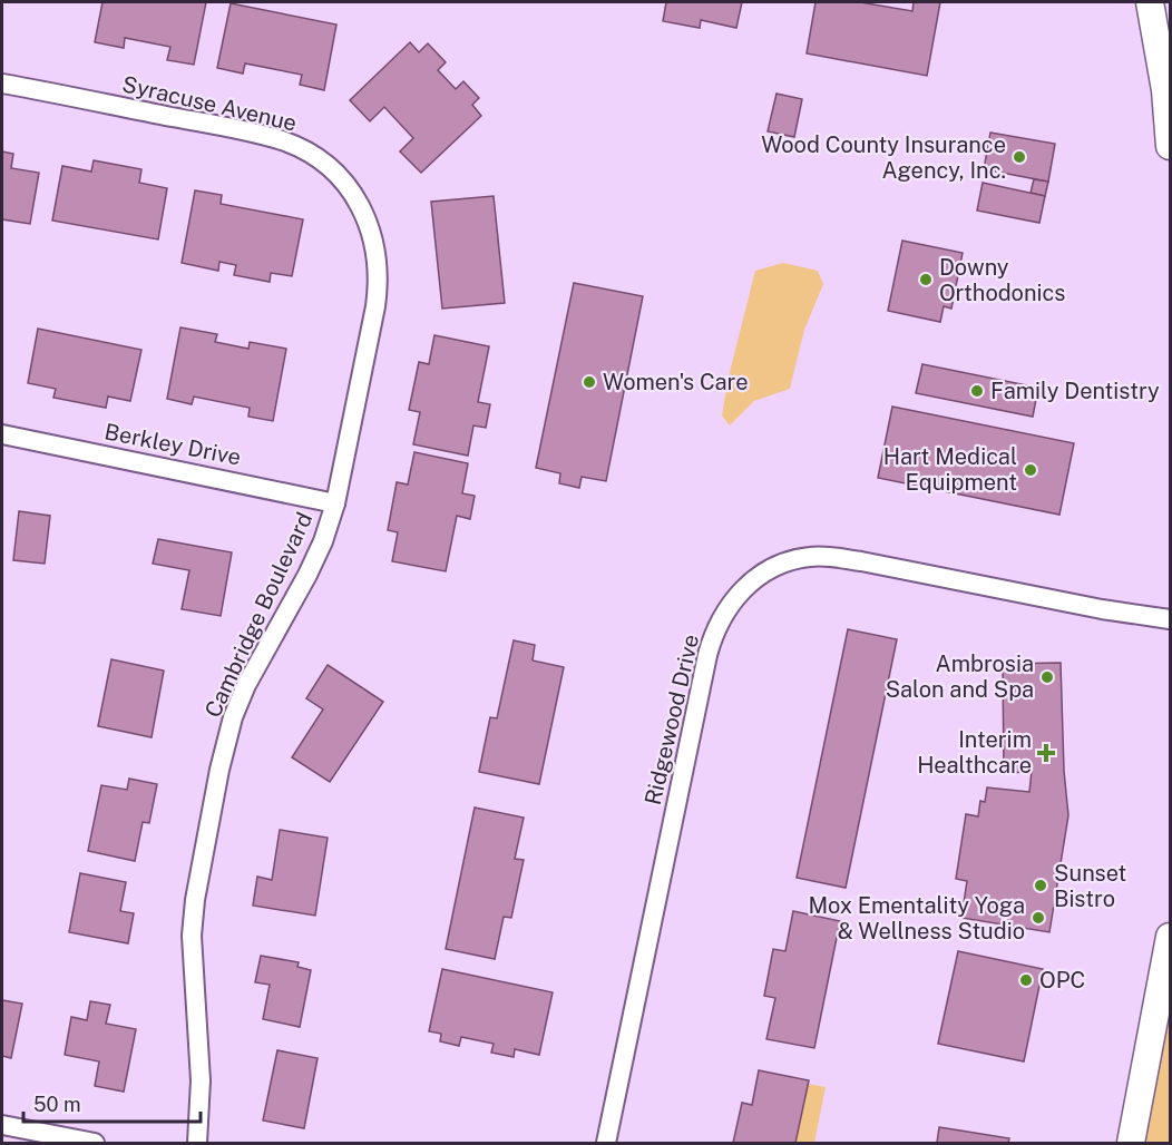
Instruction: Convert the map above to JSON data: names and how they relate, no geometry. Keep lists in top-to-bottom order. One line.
{"streets":{"street":["Syracuse Avenue","Berkley Drive","Cambridge Boulevard","Ridgewood Drive"]},"crossings":[["Syracuse Avenue","Berkley Drive"],["Syracuse Avenue","Cambridge Boulevard"],["Berkley Drive","Cambridge Boulevard"]],"places":{"other":["Wood County Insurance Agency, Inc.","Downy Orthodonics","Women's Care","Family Dentistry","Hart Medical Equipment","Ambrosia Salon and Spa","Sunset Bistro","Mox Ementality Yoga & Wellness Studio","OPC"],"health":["Interim Healthcare"]},"scale_bar":"50 m"}
